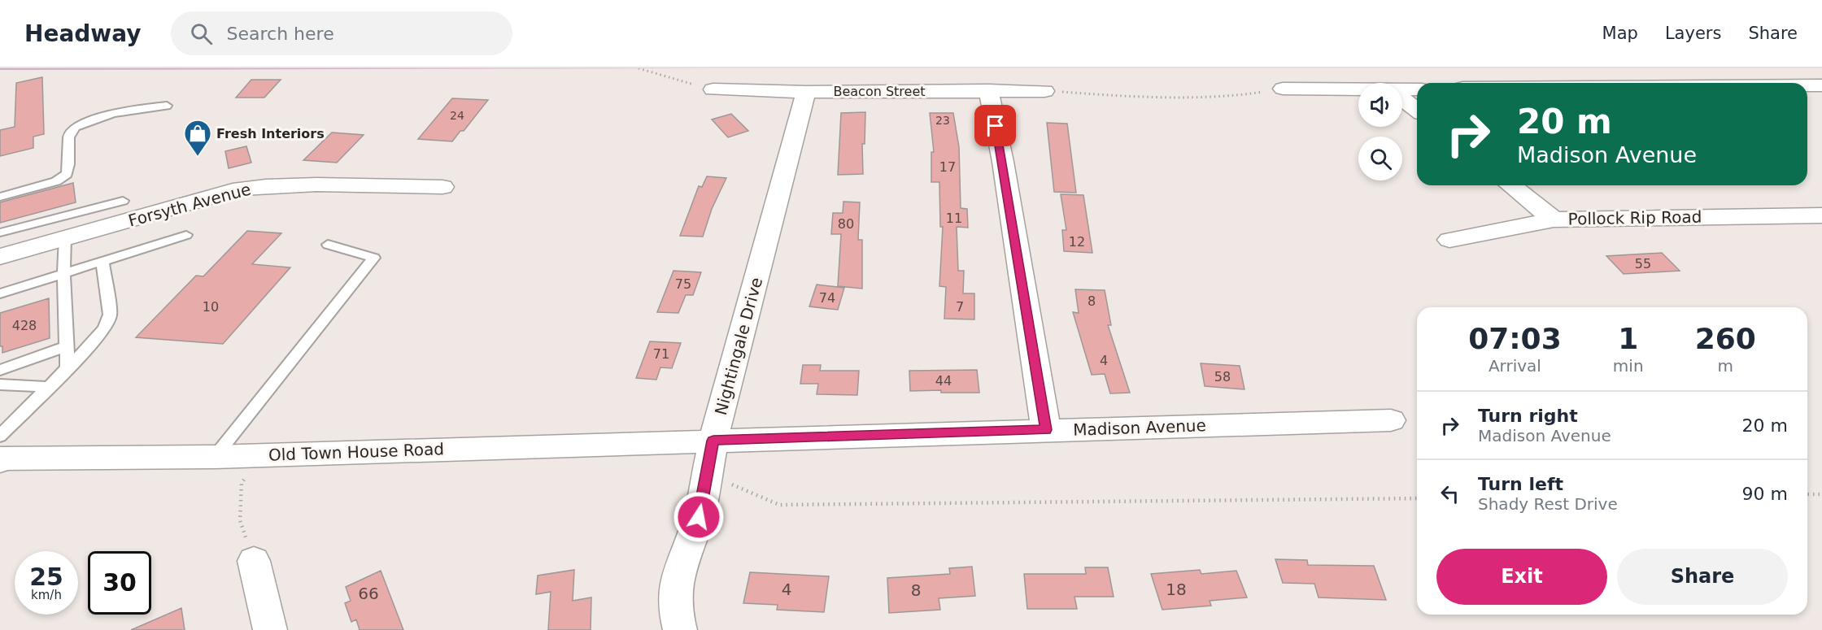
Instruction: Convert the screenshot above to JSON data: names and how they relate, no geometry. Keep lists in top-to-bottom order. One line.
{"streets":{"street":["Beacon Street","Forsyth Avenue","Pollock Rip Road","Nightingale Drive","Madison Avenue","Old Town House Road"]},"crossings":[["Beacon Street","Nightingale Drive"],["Nightingale Drive","Madison Avenue"],["Nightingale Drive","Old Town House Road"],["Madison Avenue","Old Town House Road"]],"places":{"shop":["Fresh Interiors"]},"house_numbers":["24","23","17","11","80","12","55","75","74","8","10","7","428","71","4","58","44","4","18","8","66"],"page":{"header":"Headway","search":"Search here","nav":["Map","Layers","Share"],"turn":["20 m","Madison Avenue"],"eta":["07:03","Arrival","1","min","260","m"],"list":[{"name":"Turn right","note":"Madison Avenue","value":"20 m"},{"name":"Turn left","note":"Shady Rest Drive","value":"90 m"}],"buttons":["Exit","Share"],"speed":"25 km/h","limit":"30"}}
